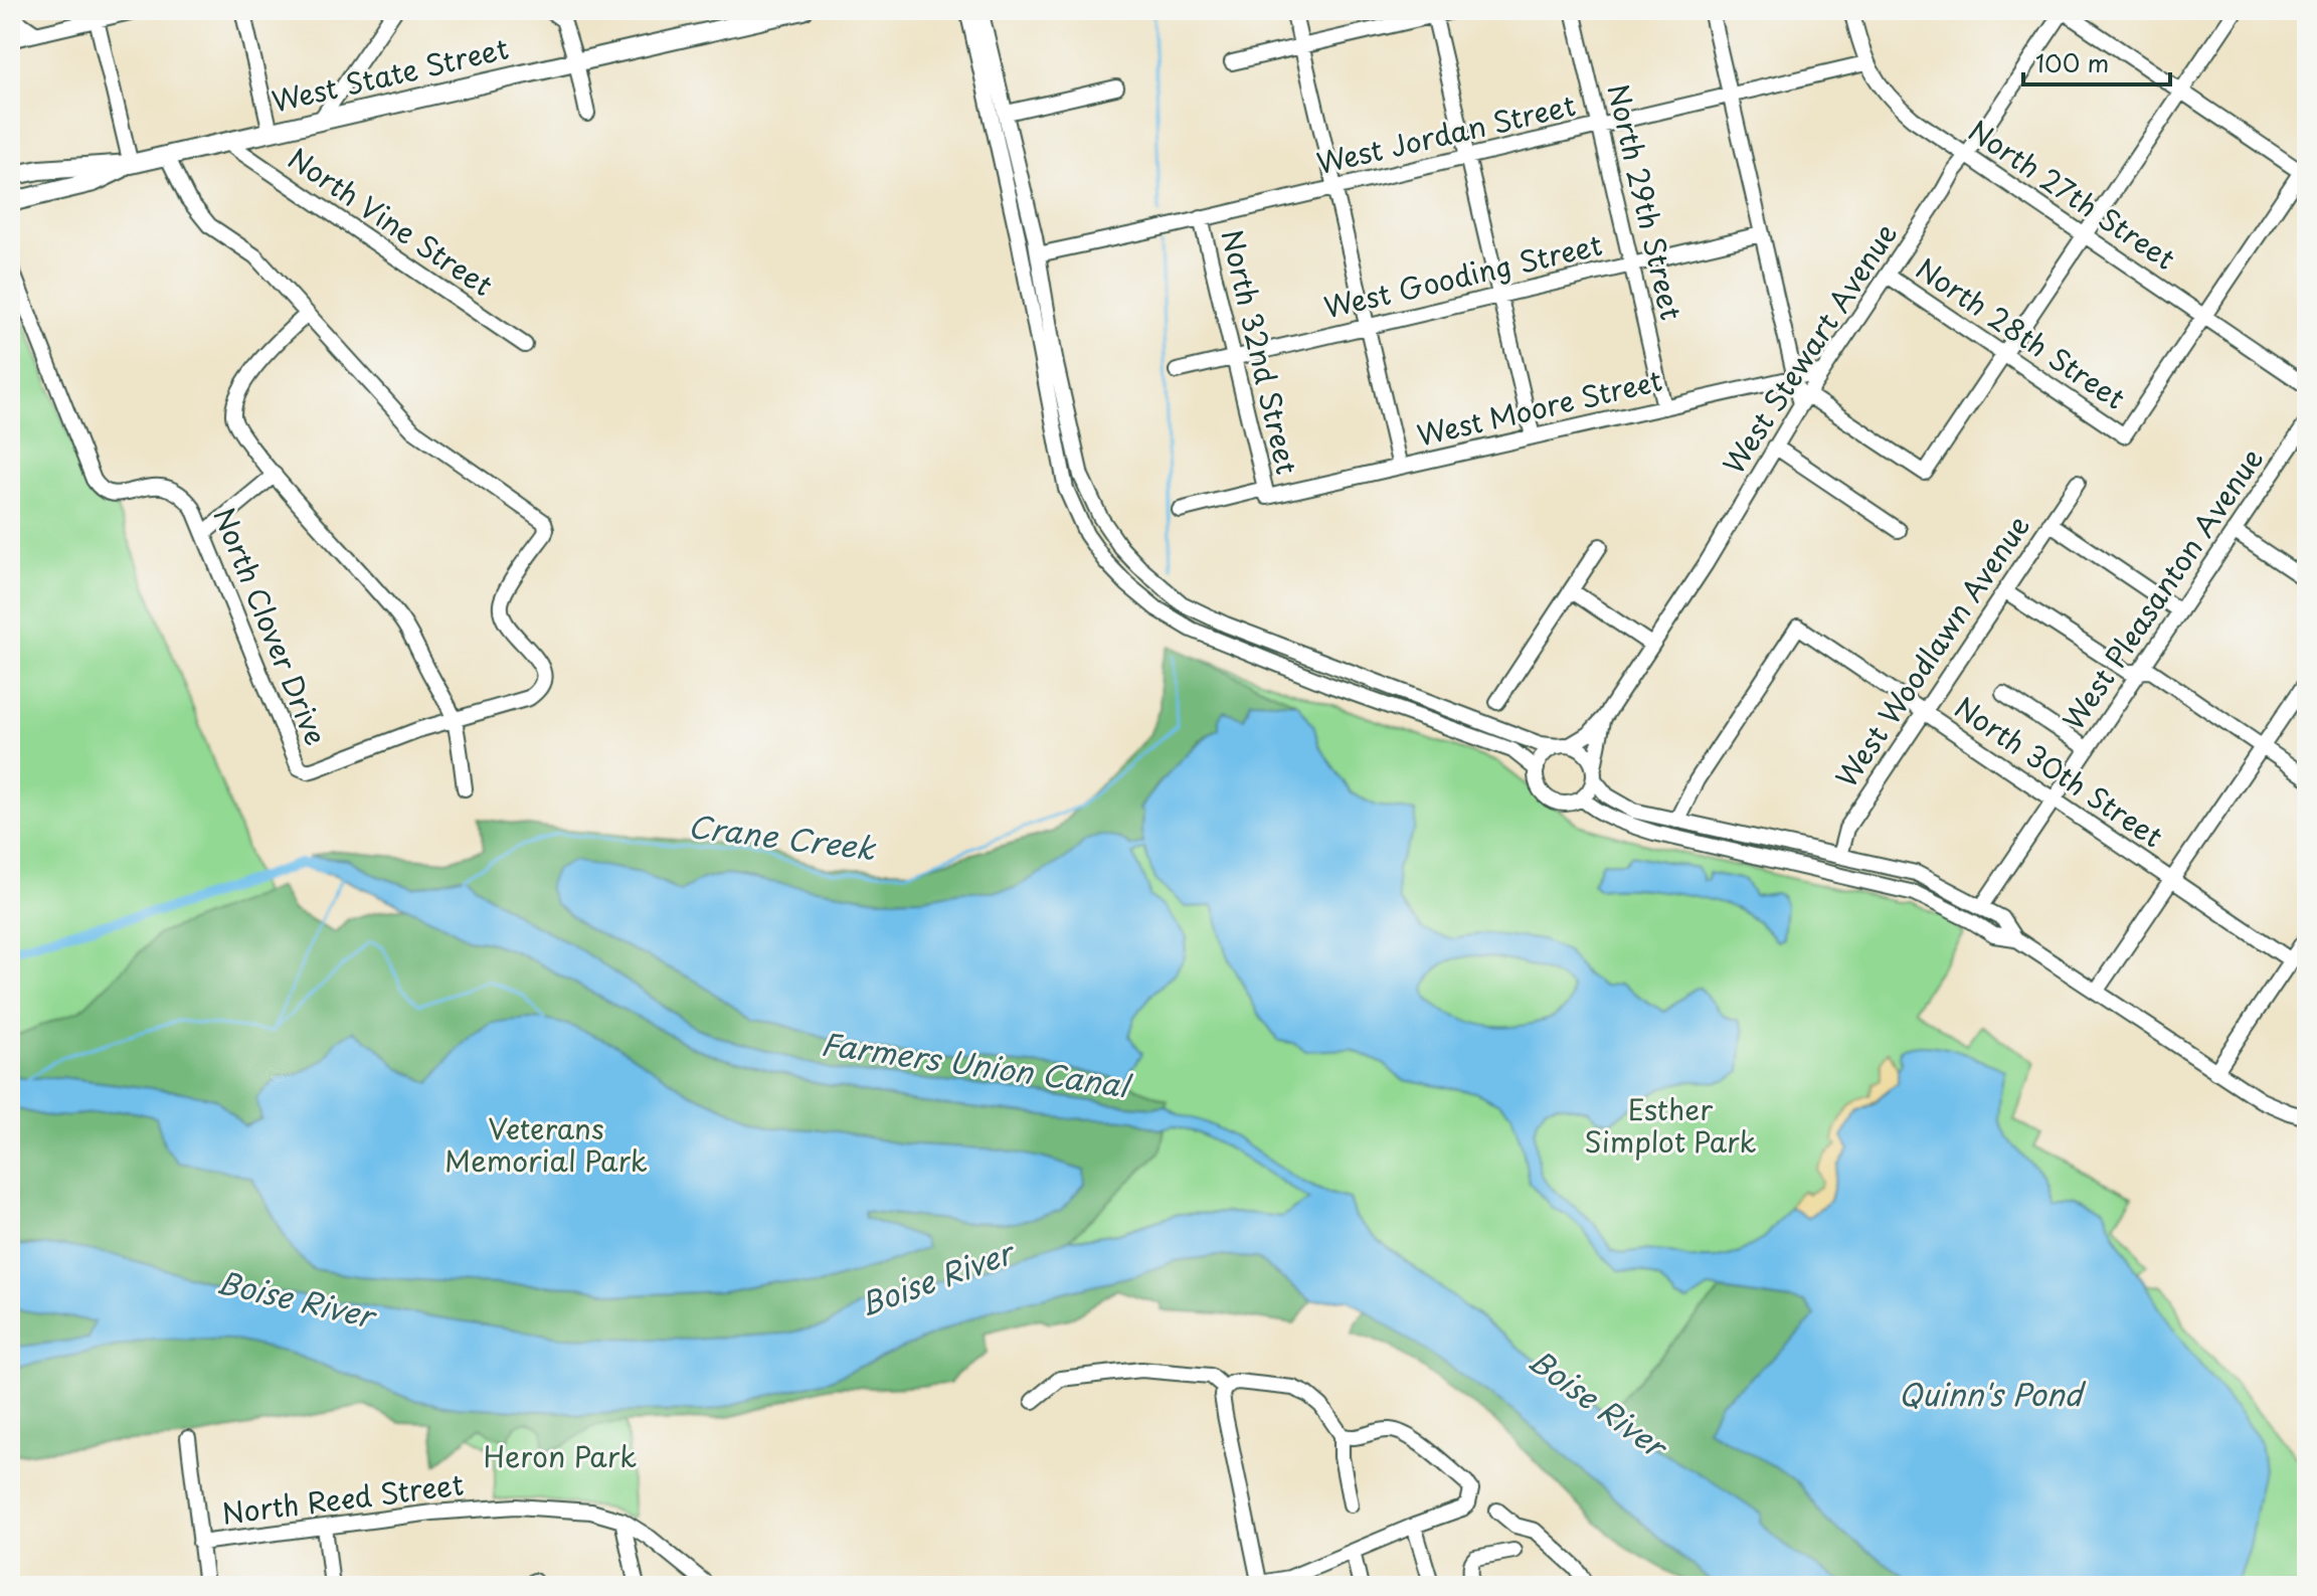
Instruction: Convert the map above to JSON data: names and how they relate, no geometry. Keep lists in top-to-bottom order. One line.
{"streets":{"main road":["West State Street"],"street":["West Jordan Street","North 27th Street","North 29th Street","North Vine Street","West Gooding Street","North 28th Street","West Stewart Avenue","North 32nd Street","West Moore Street","West Pleasanton Avenue","North Clover Drive","West Woodlawn Avenue","North 30th Street","North Reed Street"]},"crossings":[["West State Street","North Vine Street"],["West Jordan Street","North 27th Street"],["West Jordan Street","North 29th Street"],["West Jordan Street","North 32nd Street"],["North 27th Street","North 28th Street"],["North 27th Street","West Stewart Avenue"],["North 29th Street","West Gooding Street"],["North 29th Street","West Moore Street"],["West Gooding Street","North 32nd Street"],["North 28th Street","West Stewart Avenue"],["West Stewart Avenue","West Moore Street"],["North 32nd Street","West Moore Street"],["West Pleasanton Avenue","North 30th Street"],["West Woodlawn Avenue","North 30th Street"]],"water":["Crane Creek","Farmers Union Canal","Boise River","Quinn's Pond"],"parks":["Esther Simplot Park","Veterans Memorial Park","Heron Park"],"scale_bar":"100 m"}
